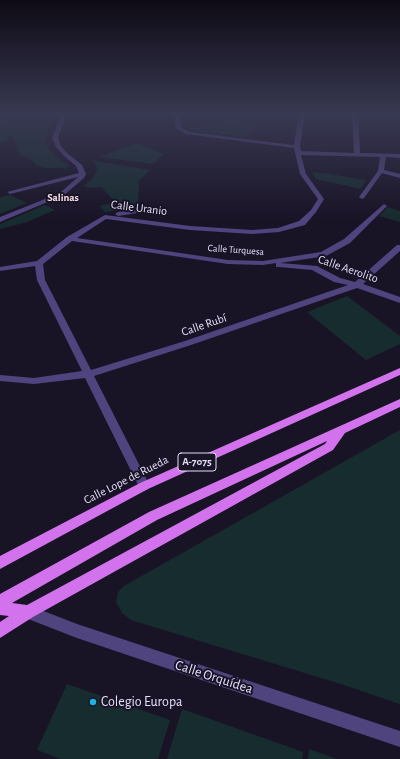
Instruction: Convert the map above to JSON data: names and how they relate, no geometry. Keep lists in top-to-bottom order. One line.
{"streets":{"main road":["A-7075","Calle Lope de Rueda"],"street":["Calle Uranio","Calle Turquesa","Calle Aerolito","Calle Rubí","Calle Orquídea"]},"crossings":[["Calle Uranio","Calle Turquesa"],["Calle Turquesa","Calle Aerolito"],["Calle Aerolito","Calle Rubí"]],"districts":["Salinas"],"places":["Colegio Europa"]}
